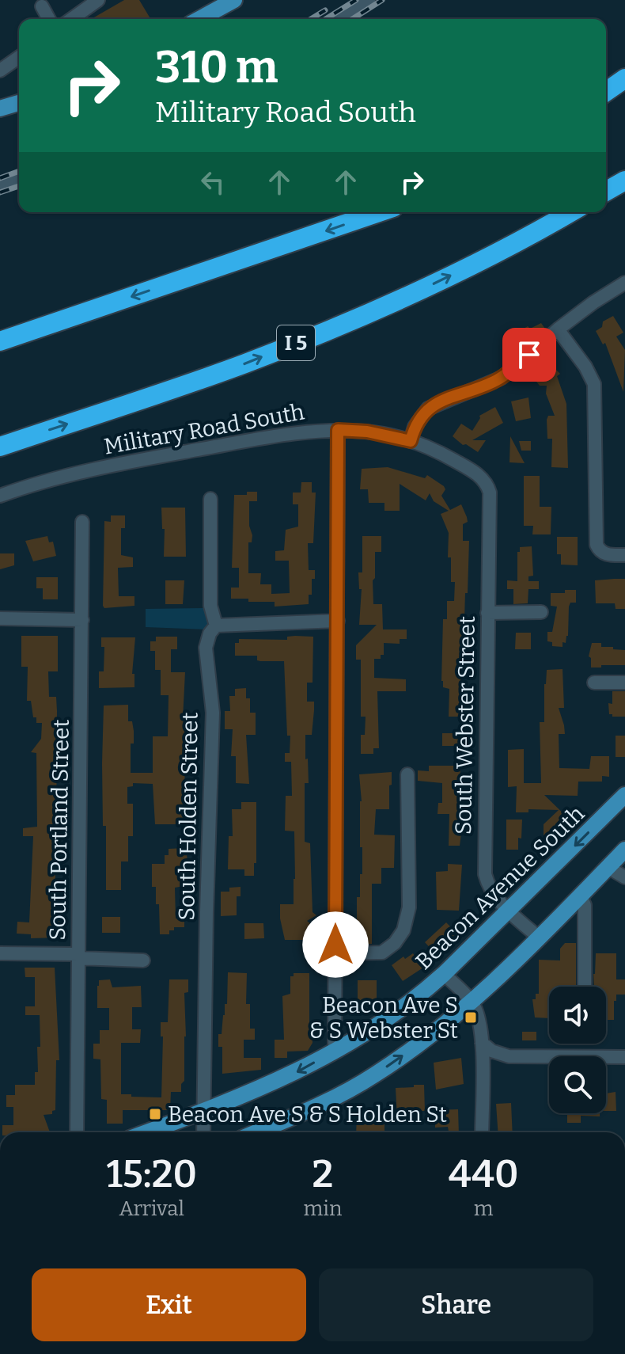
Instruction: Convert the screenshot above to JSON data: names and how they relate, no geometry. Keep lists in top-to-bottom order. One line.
{"streets":{"highway":["I 5"],"main road":["Beacon Avenue South"],"street":["Military Road South","South Webster Street","South Holden Street","South Portland Street"]},"crossings":[["Military Road South","South Webster Street"],["South Webster Street","Beacon Avenue South"],["South Holden Street","Beacon Avenue South"]],"places":{"transit":["Beacon Ave S & S Webster St","Beacon Ave S & S Holden St"]},"page":{"turn":["310 m","Military Road South"],"eta":["15:20","Arrival","2","min","440","m"],"buttons":["Exit","Share"]}}
